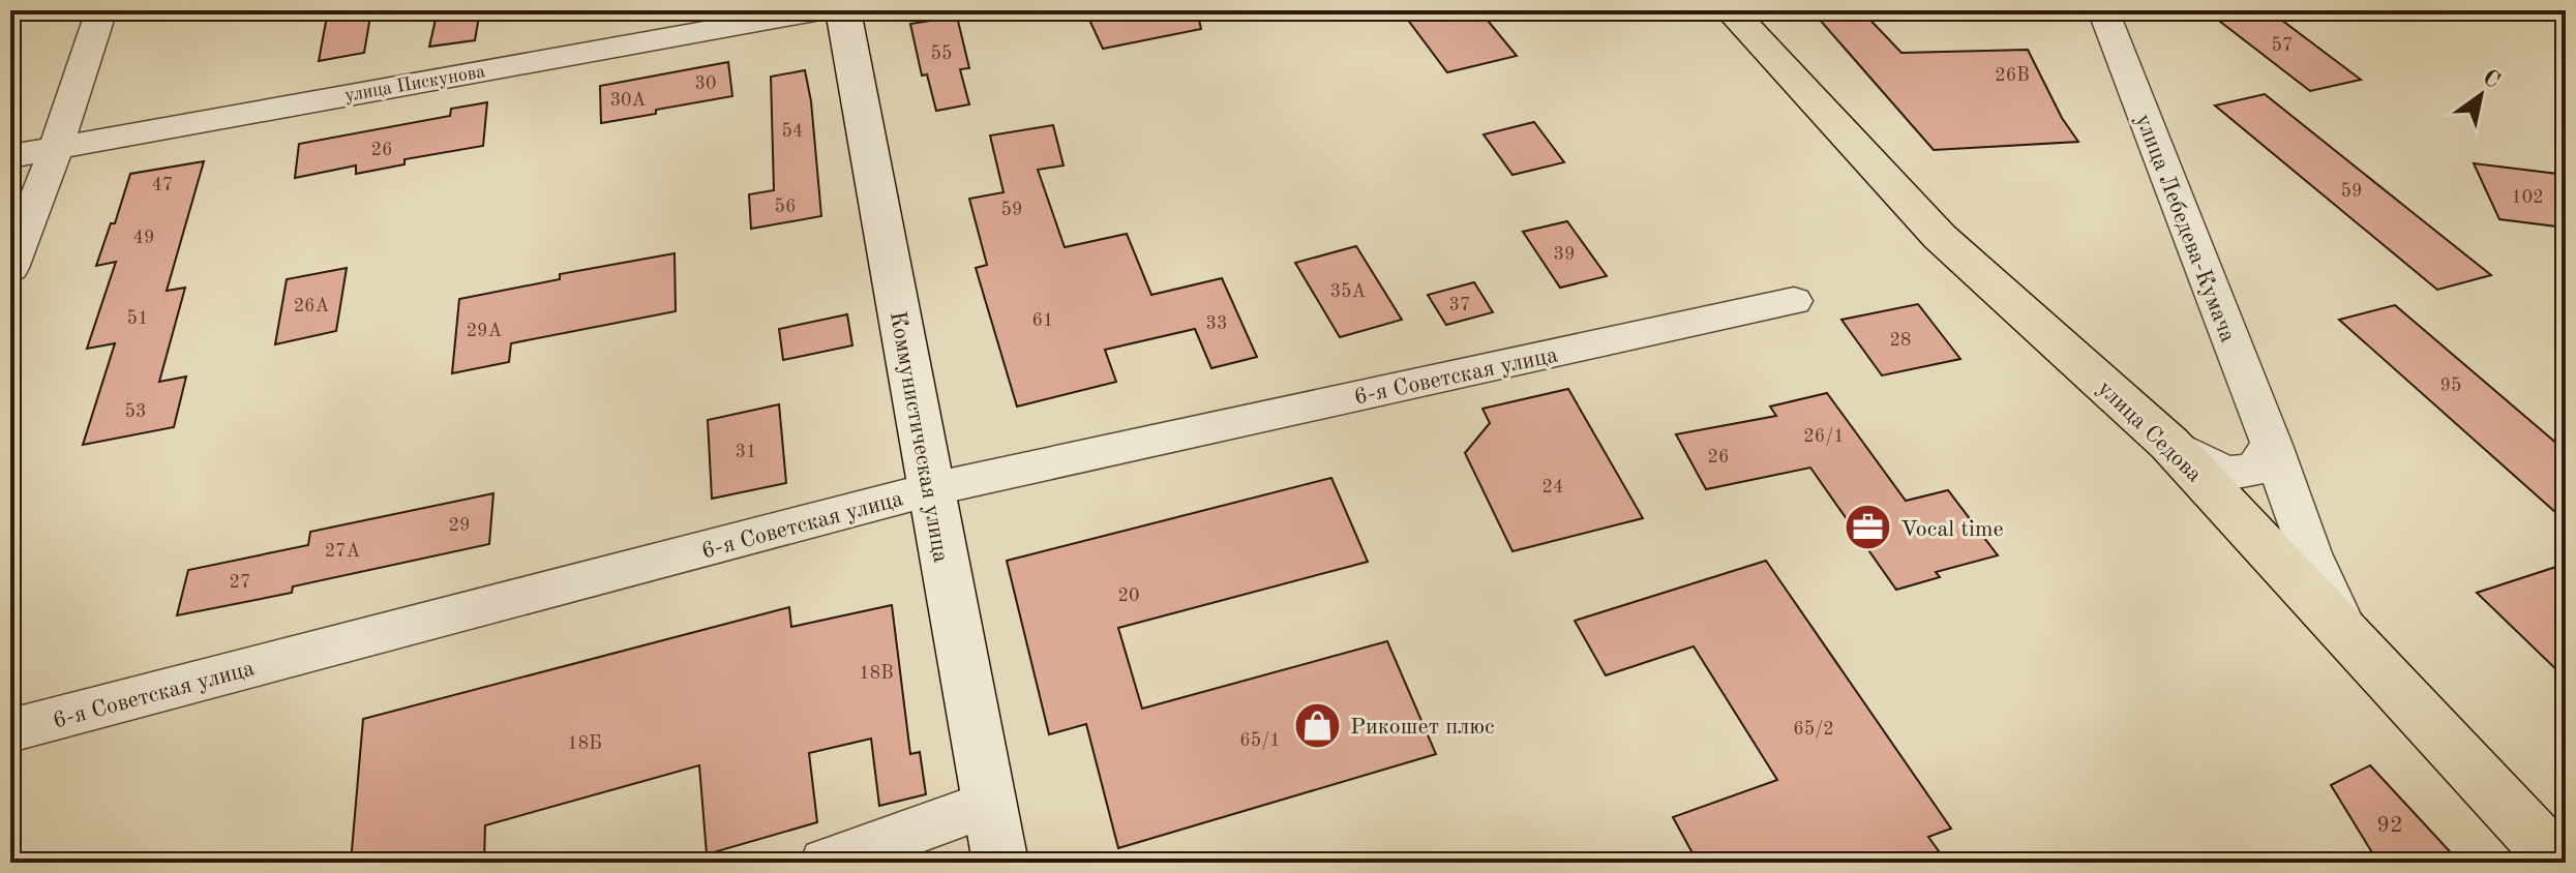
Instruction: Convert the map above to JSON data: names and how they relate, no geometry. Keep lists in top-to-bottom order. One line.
{"streets":{"main road":["улица Седова"],"street":["улица Пискунова","улица Лебедева-Кумача","6-я Советская улица","Коммунистическая улица"]},"crossings":[["улица Лебедева-Кумача","улица Седова"],["6-я Советская улица","Коммунистическая улица"]],"places":{"office":["Vocal time"],"shop":["Рикошет плюс"]},"house_numbers":["57","55","26В","30","30А","54","26","47","59","102","56","59","49","39","35А","37","26А","51","61","33","29А","28","95","53","26/1","31","26","24","29","27А","27","20","18В","65/2","65/1","18Б","92"],"north":"top right"}
